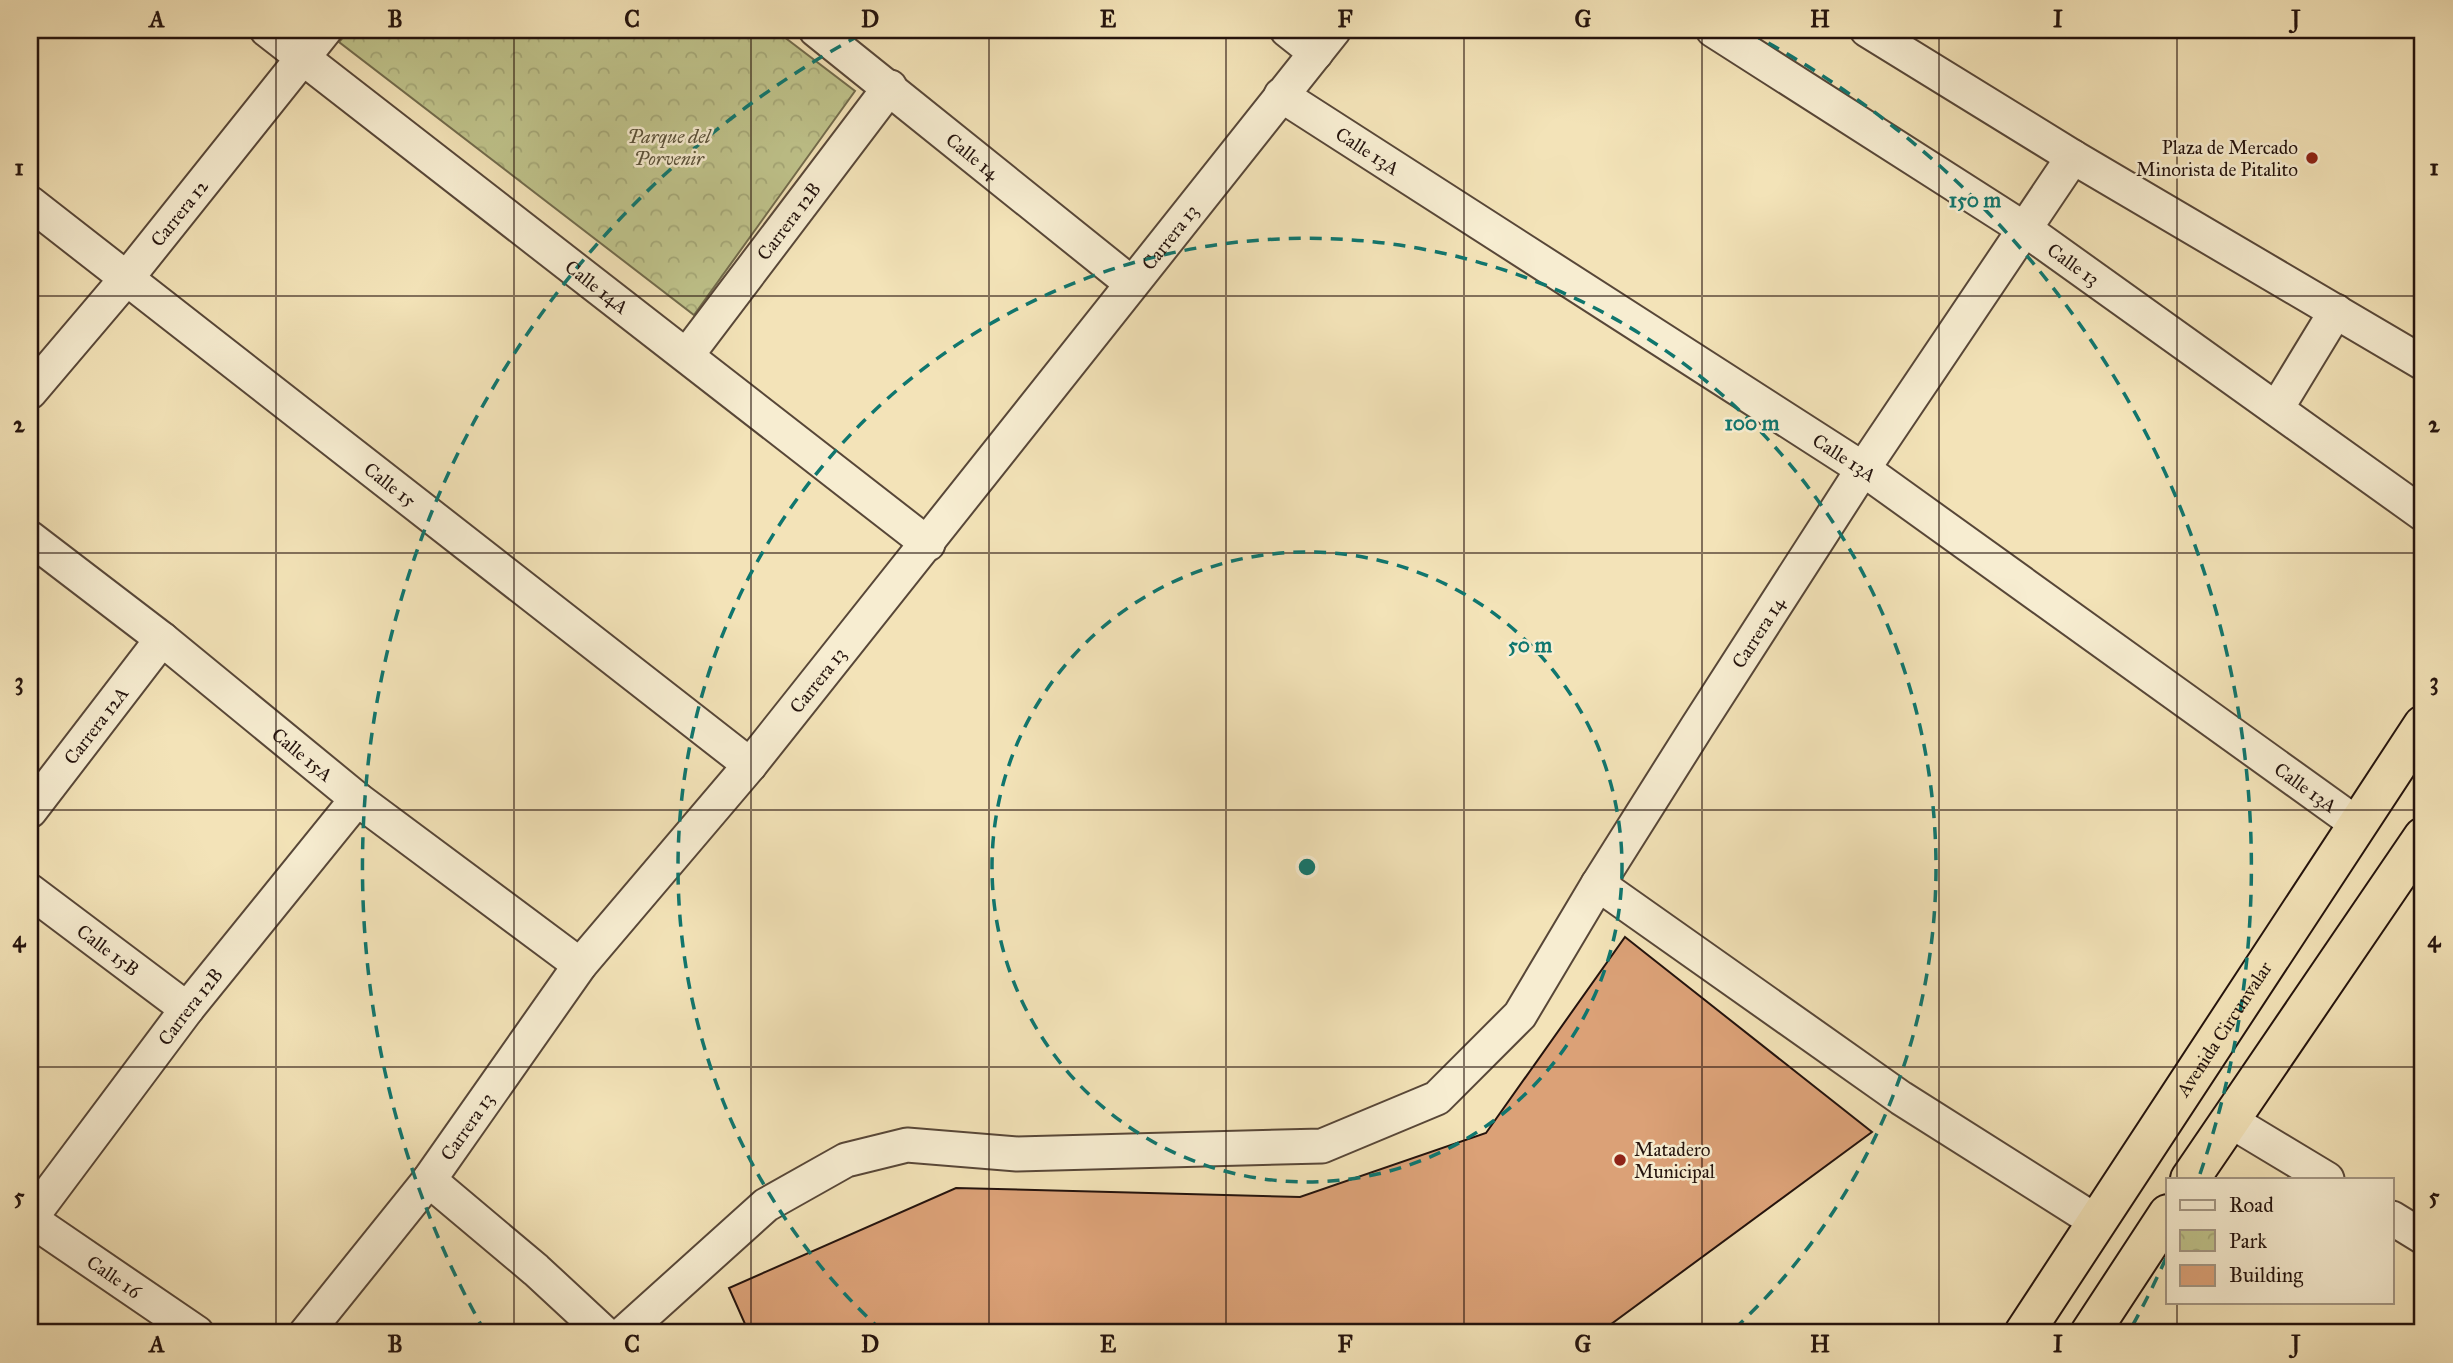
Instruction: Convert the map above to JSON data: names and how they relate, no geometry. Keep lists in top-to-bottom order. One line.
{"streets":{"highway":["Avenida Circunvalar"],"street":["Calle 13A","Calle 14","Carrera 12","Carrera 12B","Carrera 13","Calle 13","Calle 14A","Calle 15","Carrera 14","Carrera 12A","Calle 15A","Calle 15B","Calle 16"]},"crossings":[["Calle 13A","Carrera 13"],["Calle 13A","Carrera 14"],["Calle 13A","Avenida Circunvalar"],["Calle 14","Carrera 12B"],["Calle 14","Carrera 13"],["Carrera 12","Calle 14A"],["Carrera 12","Calle 15"],["Carrera 12B","Calle 14A"],["Carrera 12B","Calle 15A"],["Carrera 12B","Calle 15B"],["Carrera 12B","Calle 16"],["Carrera 13","Calle 14A"],["Carrera 13","Calle 15"],["Carrera 13","Calle 15A"],["Calle 13","Carrera 14"],["Carrera 12A","Calle 15A"]],"parks":["Parque del Porvenir"],"places":["Plaza de Mercado Minorista de Pitalito","Matadero Municipal"],"legend":["Road","Park","Building"],"grid":{"columns":["A","B","C","D","E","F","G","H","I","J"],"rows":["1","2","3","4","5"]},"rings":["150 m","100 m","50 m"]}
